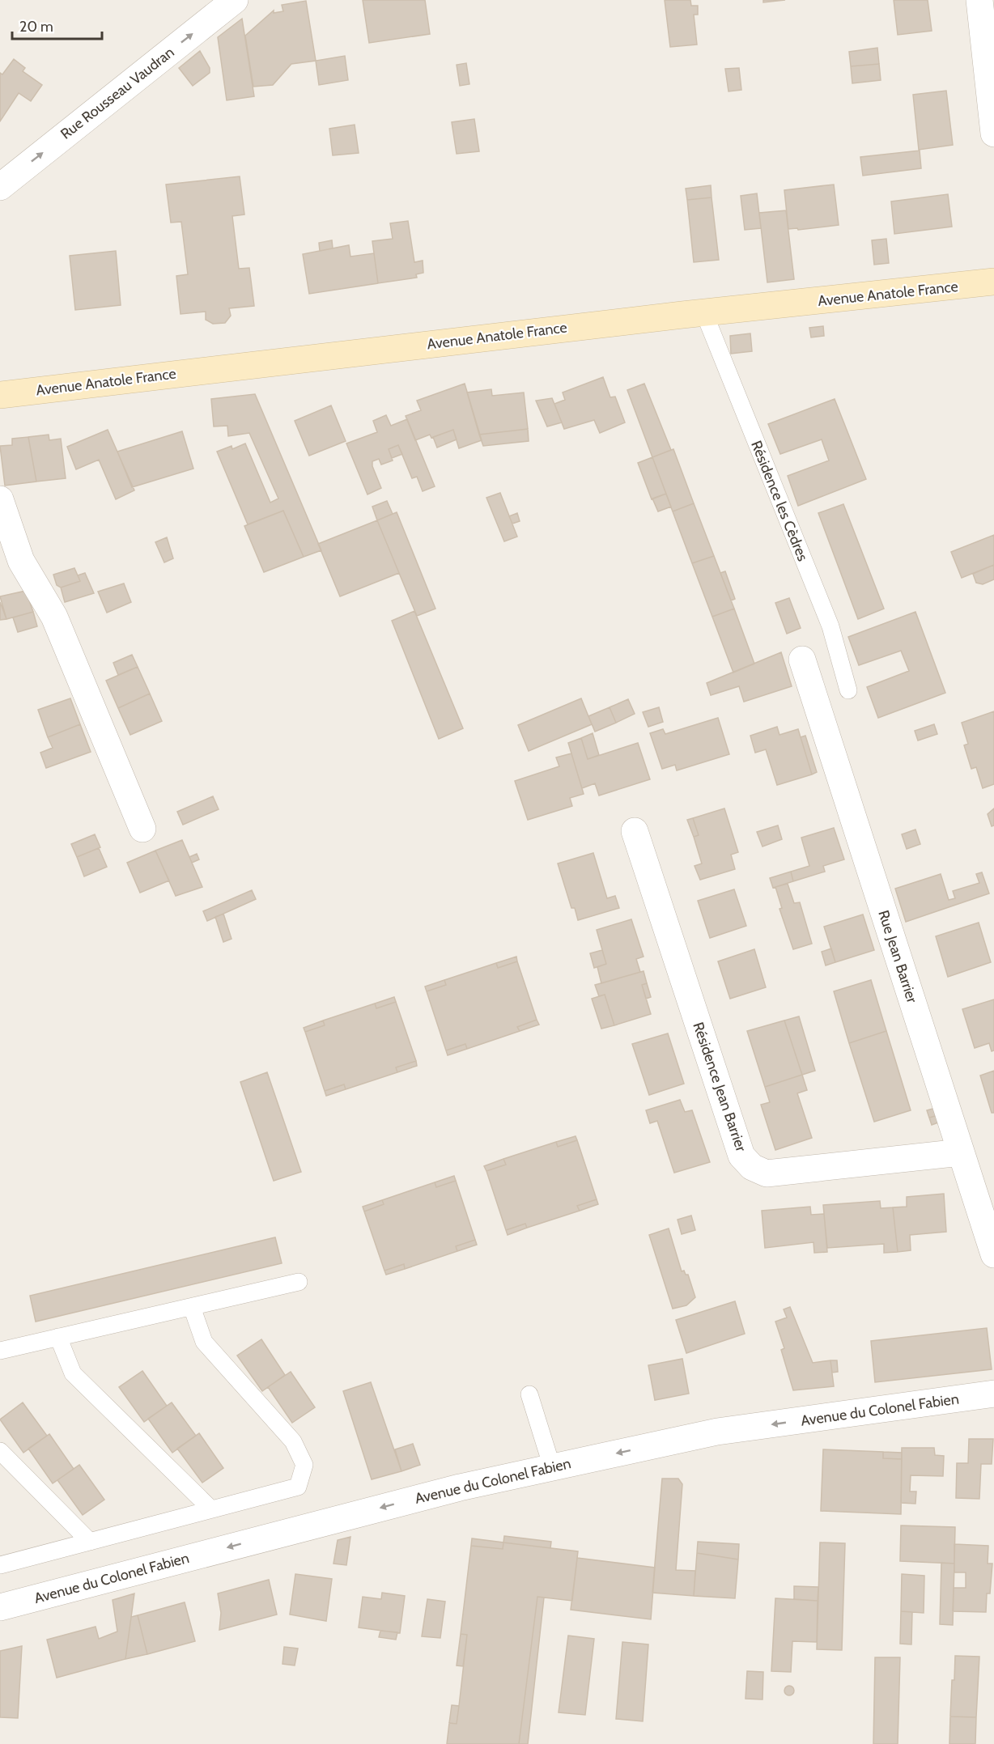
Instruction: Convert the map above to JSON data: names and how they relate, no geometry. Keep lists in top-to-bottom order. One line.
{"streets":{"main road":["Avenue Anatole France"],"street":["Rue Rousseau Vaudran","Rue Jean Barrier","Résidence Jean Barrier","Avenue du Colonel Fabien"],"lane":["Résidence les Cèdres"]},"crossings":[["Avenue Anatole France","Résidence les Cèdres"],["Rue Jean Barrier","Résidence Jean Barrier"]],"one_way":["Rue Rousseau Vaudran","Avenue du Colonel Fabien"],"scale_bar":"20 m"}
